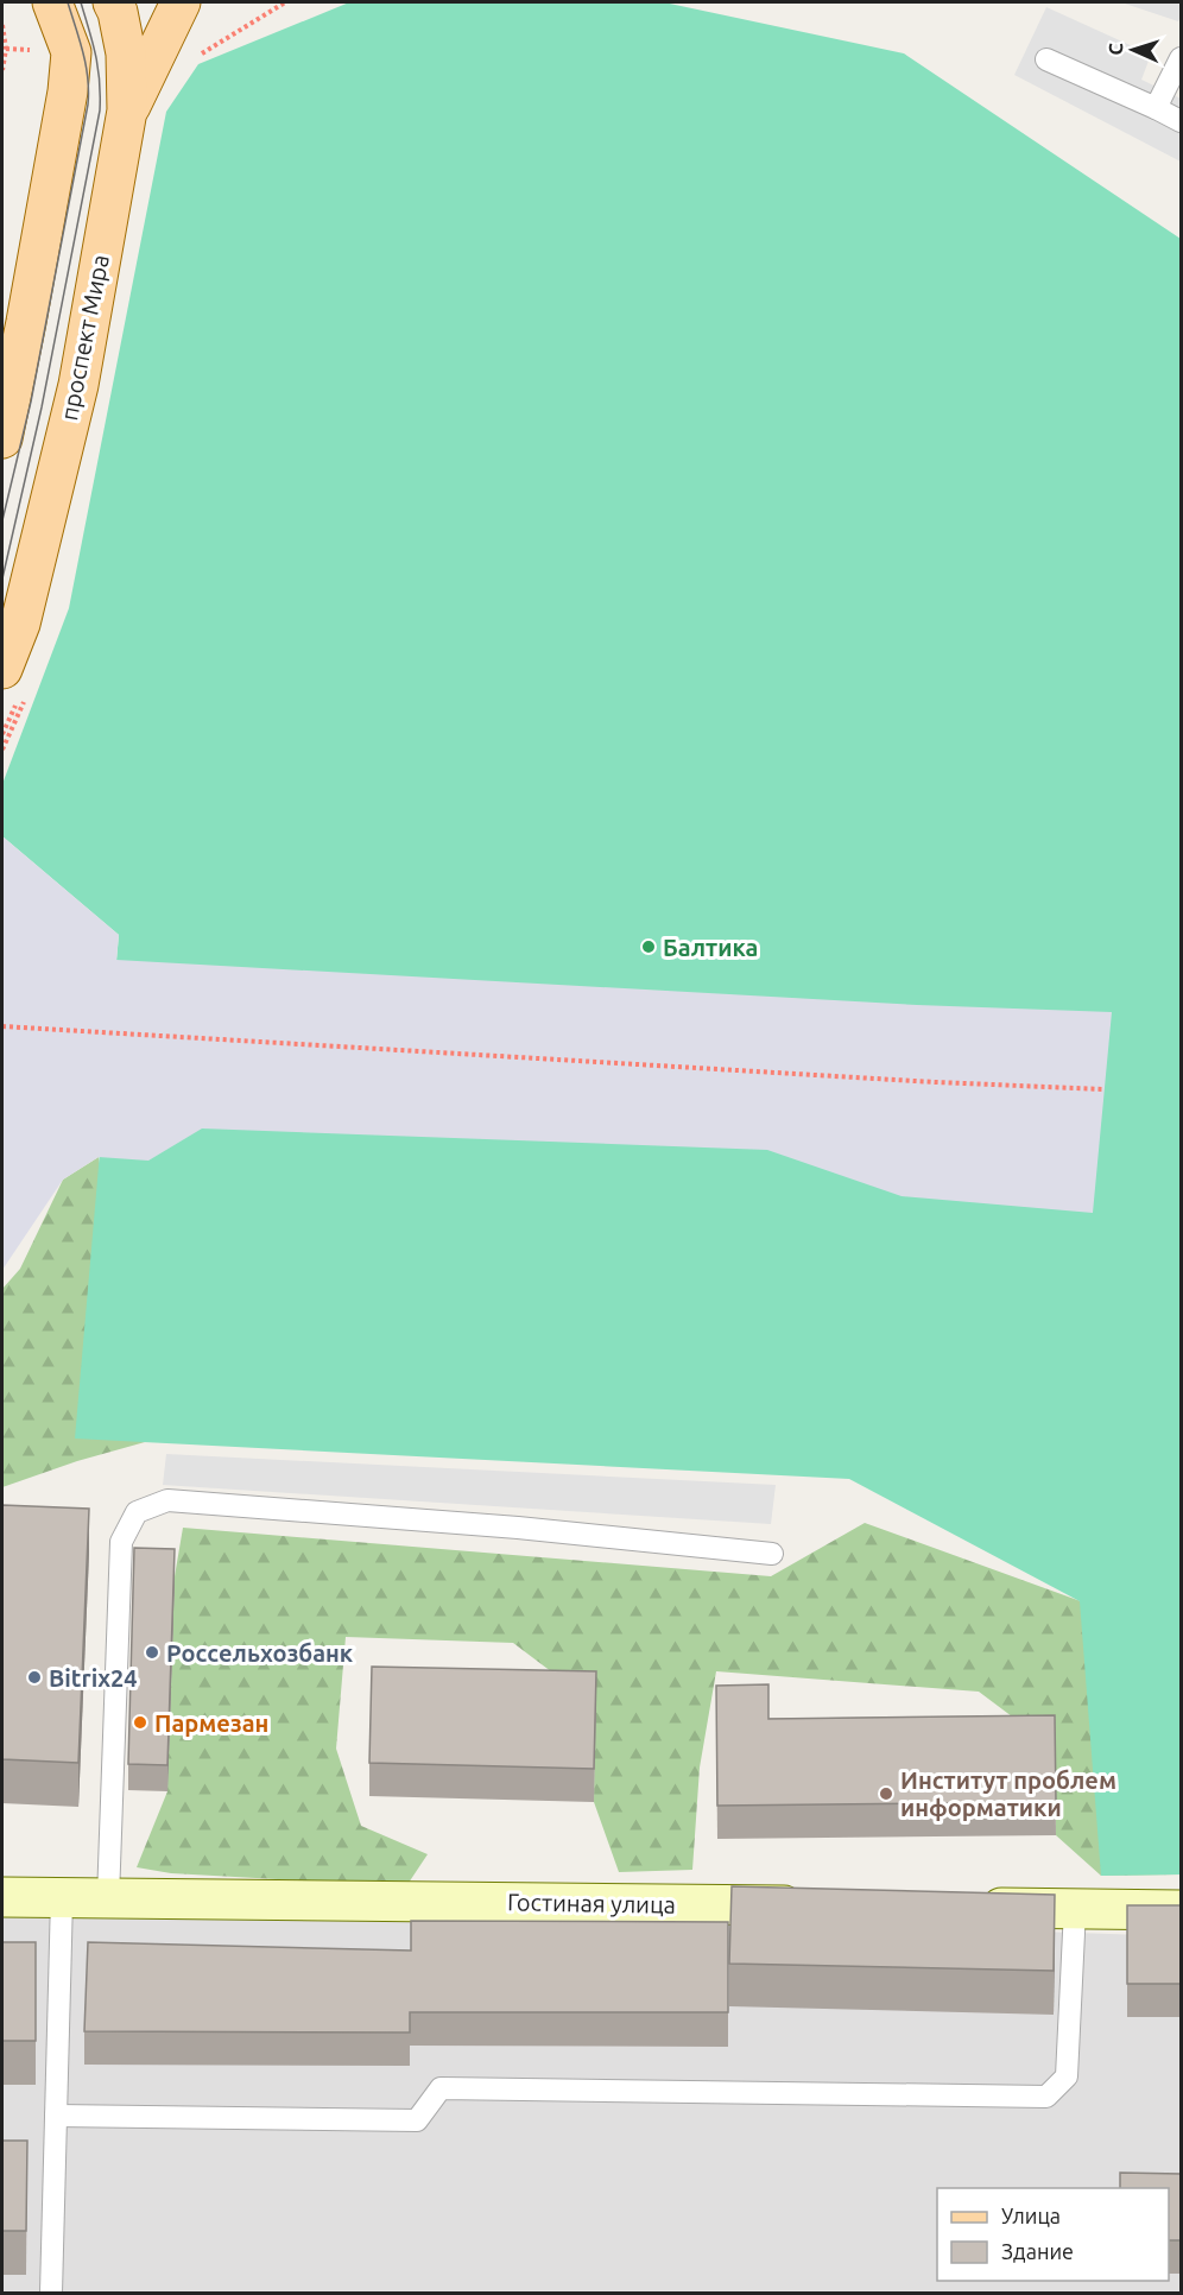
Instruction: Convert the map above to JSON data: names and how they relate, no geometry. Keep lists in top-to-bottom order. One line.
{"streets":{"main road":["проспект Мира"],"street":["Гостиная улица"]},"places":["Балтика","Россельхозбанк","Bitrix24","Пармезан","Институт проблем информатики"],"legend":["Улица","Здание"],"north":"left"}
